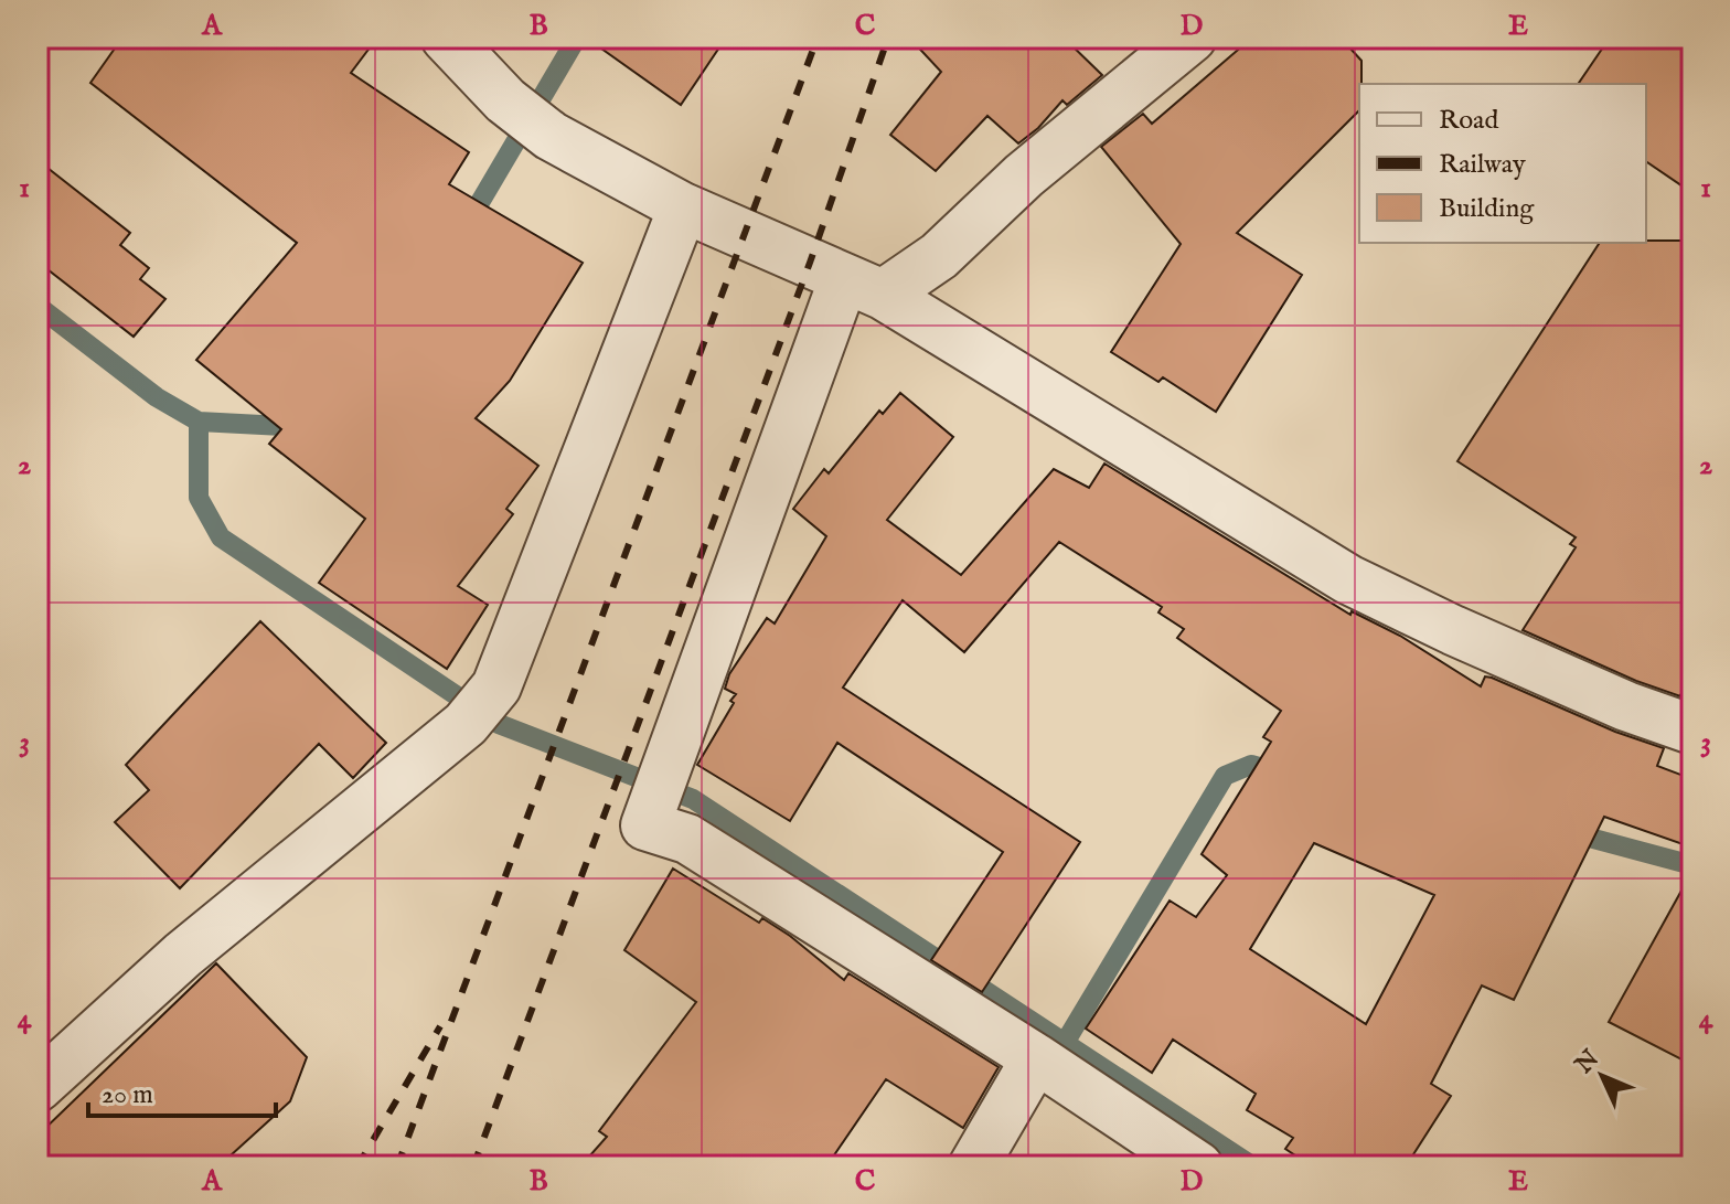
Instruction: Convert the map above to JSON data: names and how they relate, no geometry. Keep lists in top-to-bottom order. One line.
{"legend":["Road","Railway","Building"],"scale_bar":"20 m","north":"top left","grid":{"columns":["A","B","C","D","E"],"rows":["1","2","3","4"]}}
